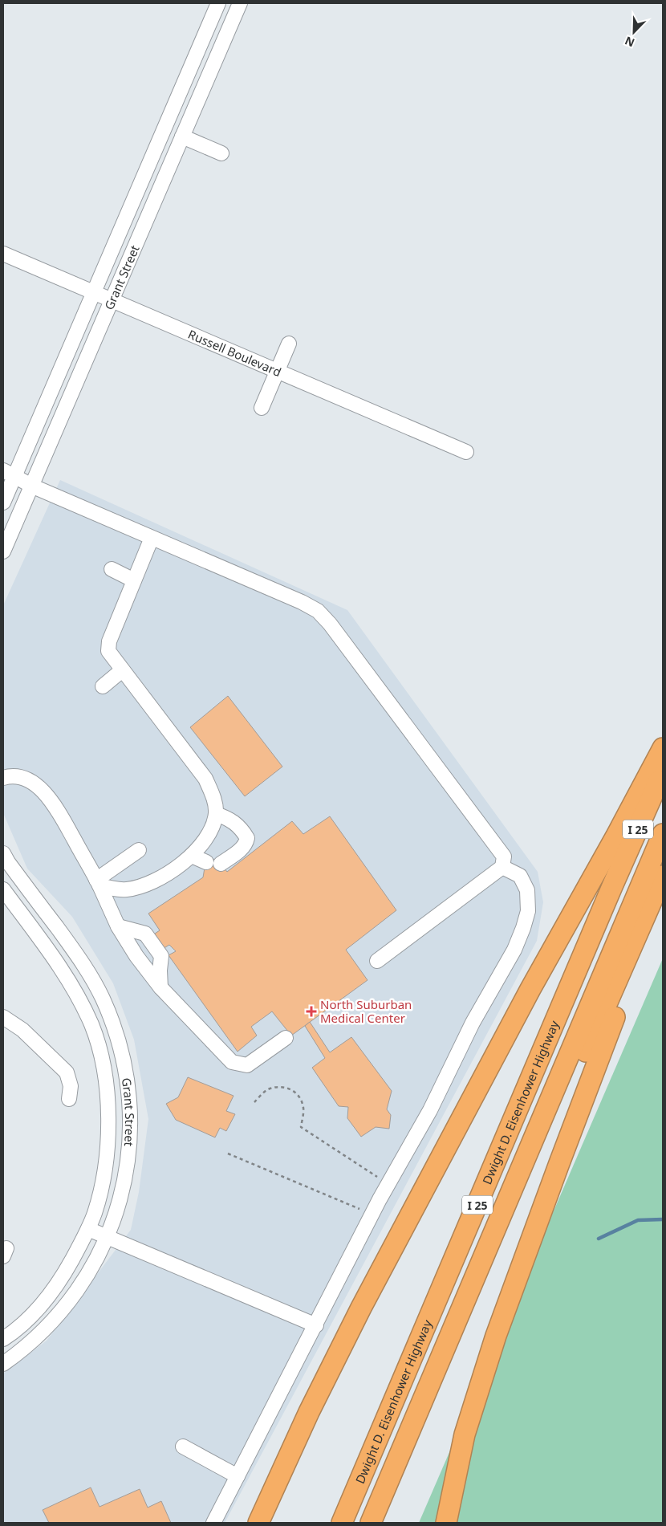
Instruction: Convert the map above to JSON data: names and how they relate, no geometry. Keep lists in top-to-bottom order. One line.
{"streets":{"highway":["I 25","Dwight D. Eisenhower Highway"],"street":["Grant Street","Russell Boulevard"]},"crossings":[["Grant Street","Russell Boulevard"]],"places":{"health":["North Suburban Medical Center"]},"north":"bottom left"}
